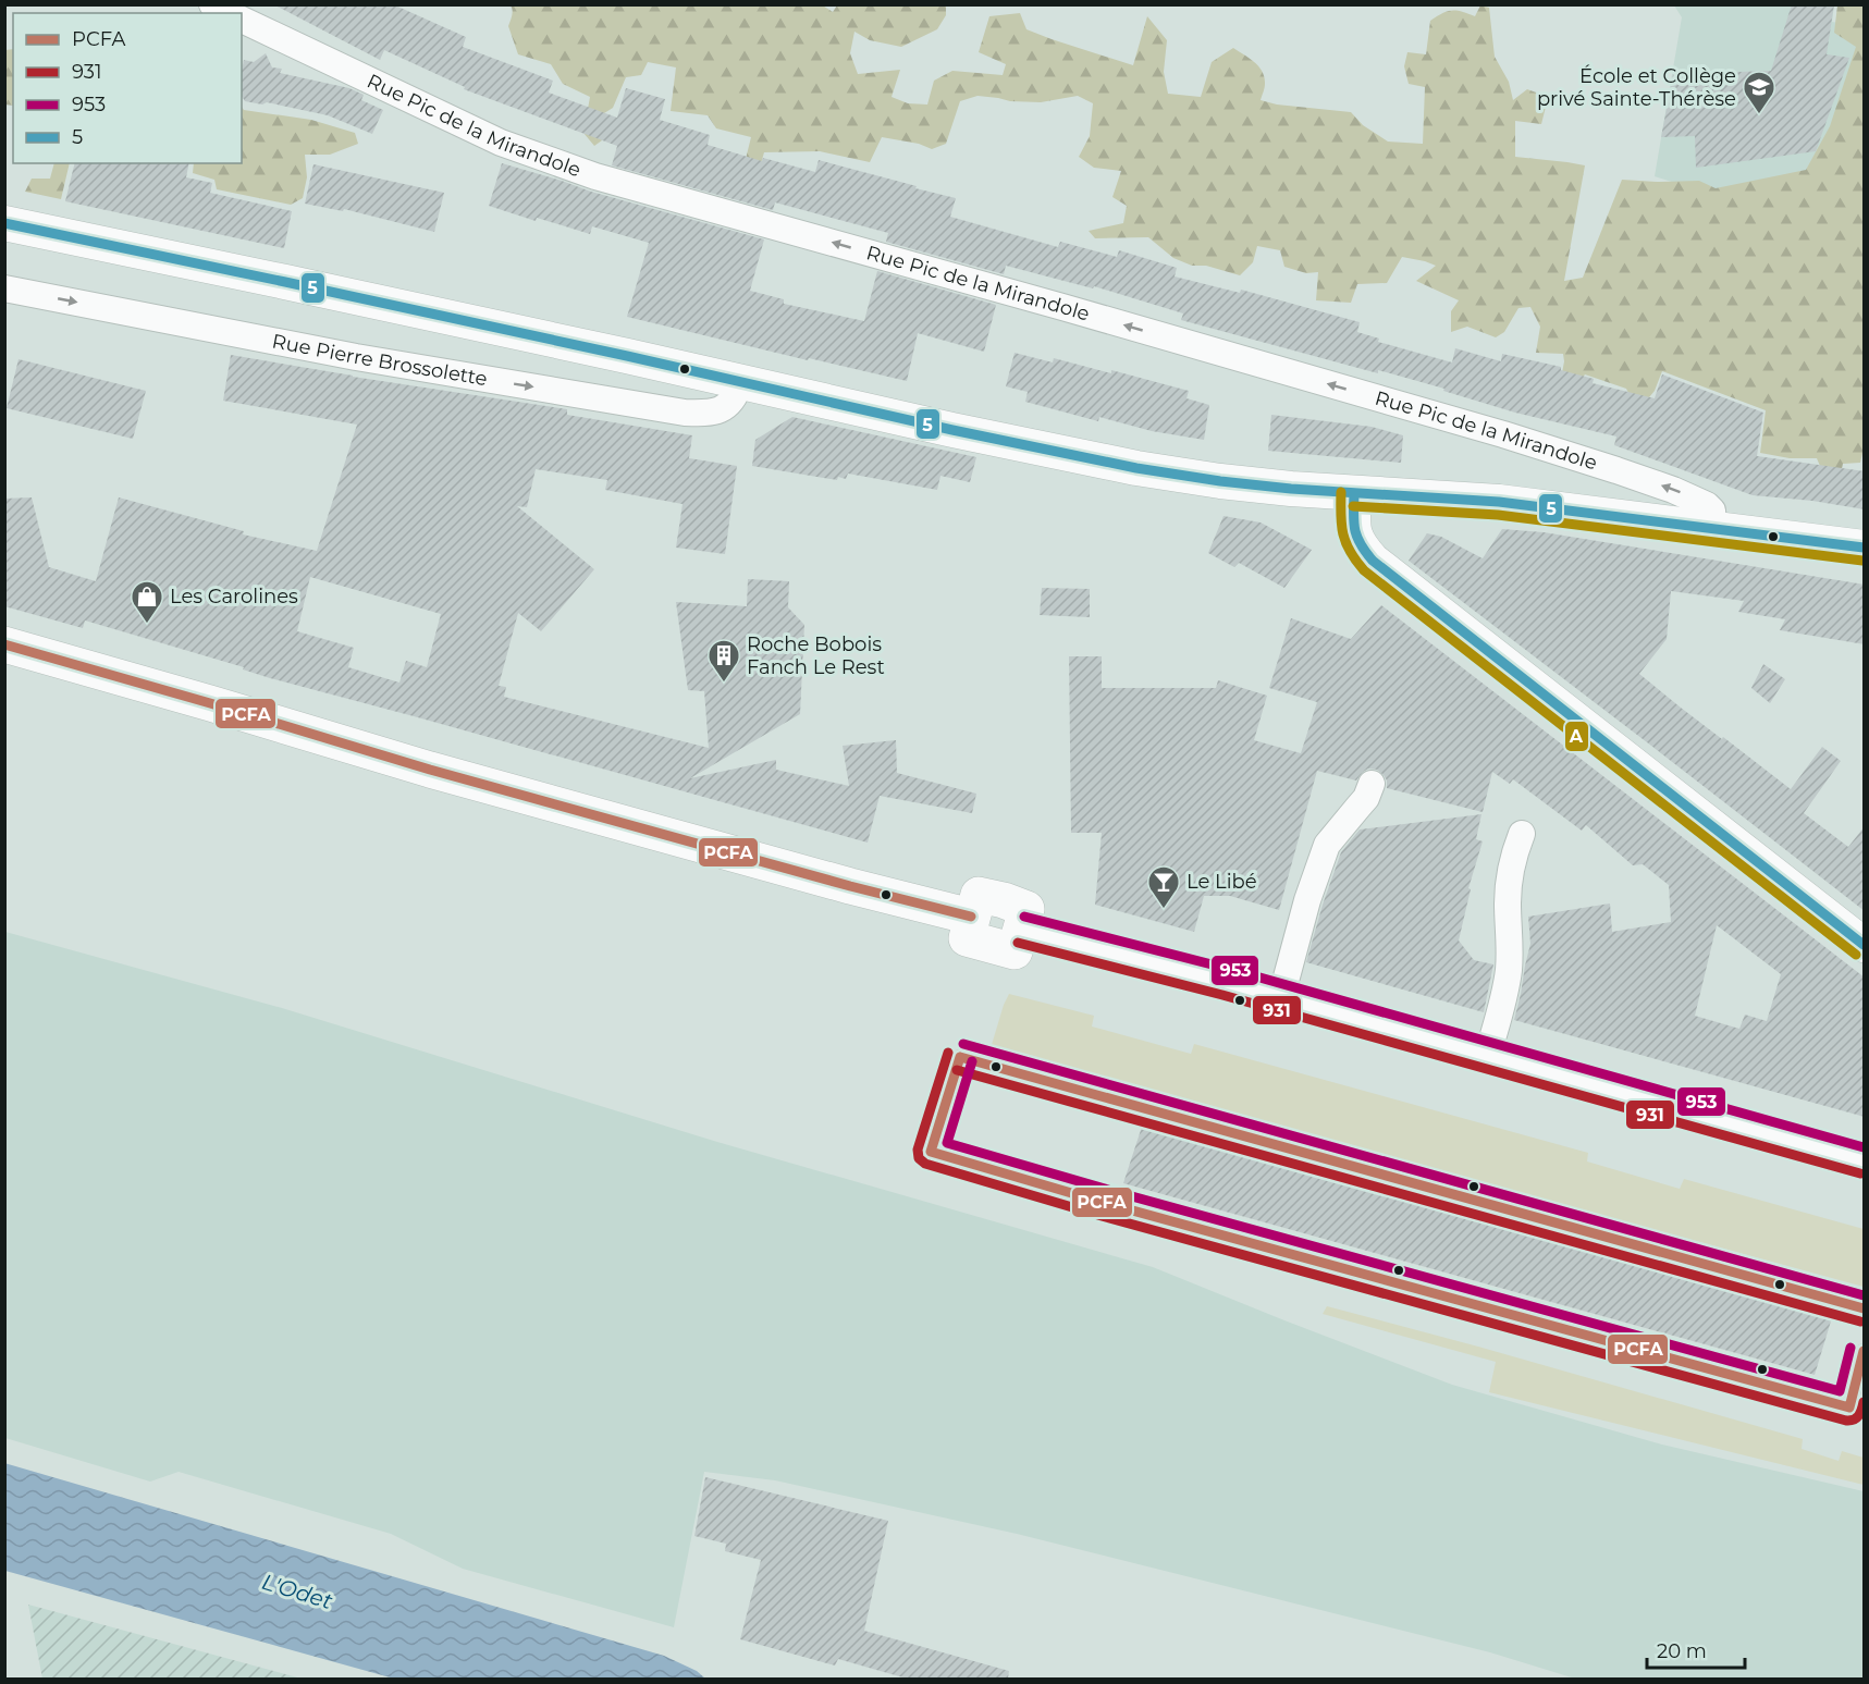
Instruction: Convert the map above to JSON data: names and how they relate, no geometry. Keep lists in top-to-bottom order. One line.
{"streets":{"street":["Rue Pic de la Mirandole","Rue Pierre Brossolette"]},"water":["L'Odet"],"places":{"school or university":["École et Collège privé Sainte-Thérèse"],"shop":["Les Carolines"],"building":["Roche Bobois Fanch Le Rest"],"bar":["Le Libé"]},"lines":["transit line 5","transit line A","transit line PCFA","transit line 953","transit line 931"],"legend":["PCFA","931","953","5"],"scale_bar":"20 m"}
